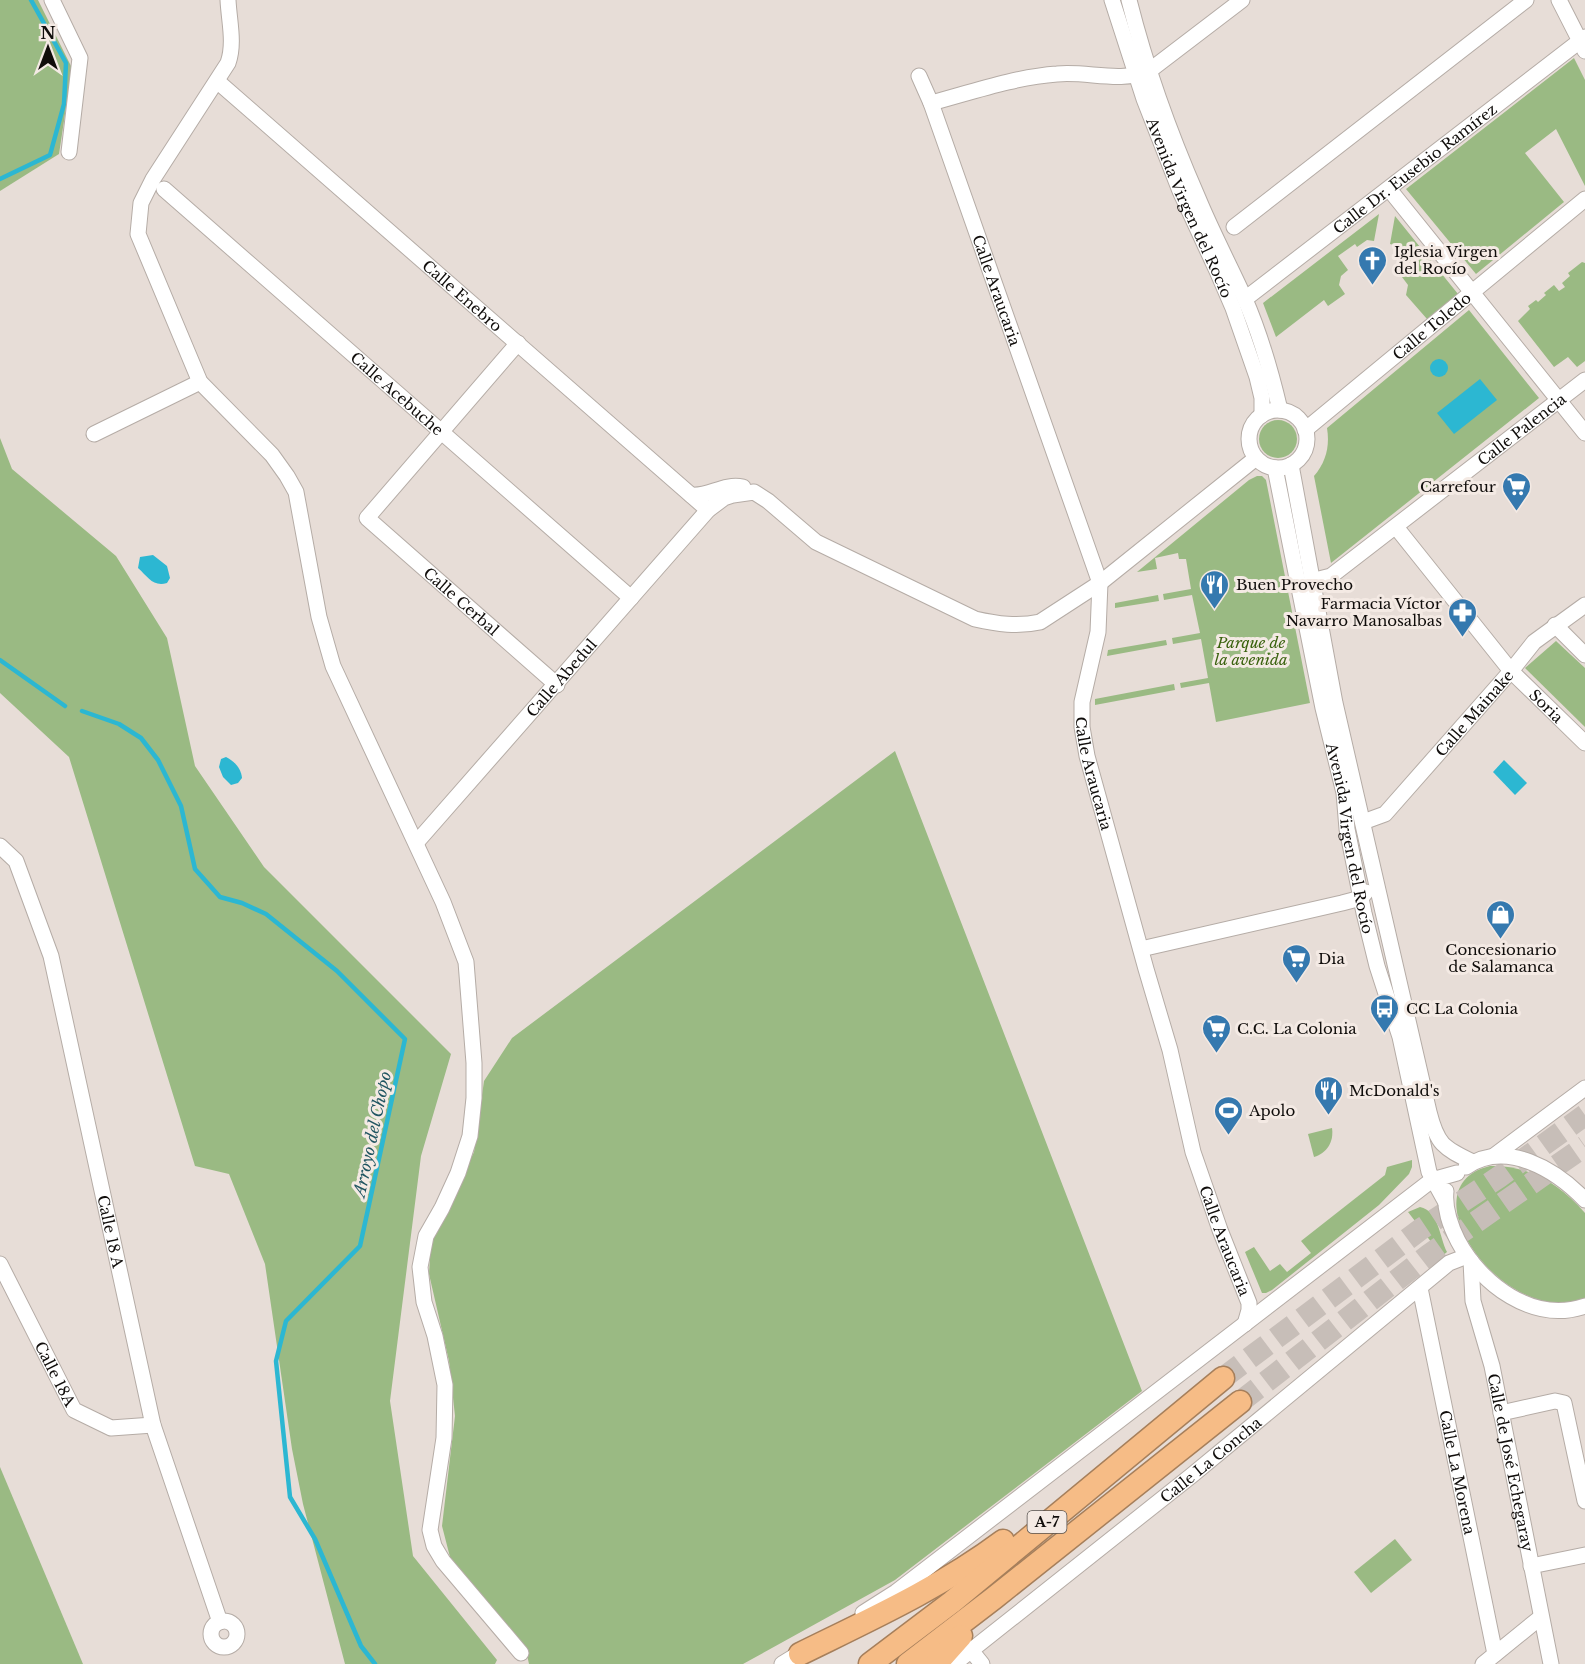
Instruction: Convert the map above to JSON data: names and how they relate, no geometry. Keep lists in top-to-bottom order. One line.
{"streets":{"highway":["A-7"],"street":["Calle Dr. Eusebio Ramírez","Avenida Virgen del Rocío","Calle Araucaria","Calle Enebro","Calle Toledo","Calle Acebuche","Calle Palencia","Calle Cerbal","Calle Abedul","Soria","Calle Mainake","Calle 18 A","Calle 18A","Calle La Concha","Calle de José Echegaray","Calle La Morena"]},"crossings":[["Calle Dr. Eusebio Ramírez","Avenida Virgen del Rocío"],["Avenida Virgen del Rocío","Calle Toledo"],["Avenida Virgen del Rocío","Calle Palencia"],["Avenida Virgen del Rocío","Calle Mainake"],["Avenida Virgen del Rocío","Calle La Concha"],["Avenida Virgen del Rocío","Calle de José Echegaray"],["Calle Enebro","Calle Abedul"],["Calle Acebuche","Calle Cerbal"],["Calle Acebuche","Calle Abedul"],["Calle Palencia","Soria"],["Calle Cerbal","Calle Abedul"],["Soria","Calle Mainake"],["Calle 18 A","Calle 18A"],["Calle La Concha","Calle de José Echegaray"],["Calle La Concha","Calle La Morena"]],"water":["Arroyo del Chopo"],"parks":["Parque de la avenida"],"places":{"church":["Iglesia Virgen del Rocío"],"supermarket":["Carrefour","Dia","C.C. La Colonia"],"restaurant":["Buen Provecho","McDonald's"],"pharmacy":["Farmacia Víctor Navarro Manosalbas"],"shop":["Concesionario de Salamanca"],"bus stop":["CC La Colonia"],"sports":["Apolo"]},"north":"top"}
